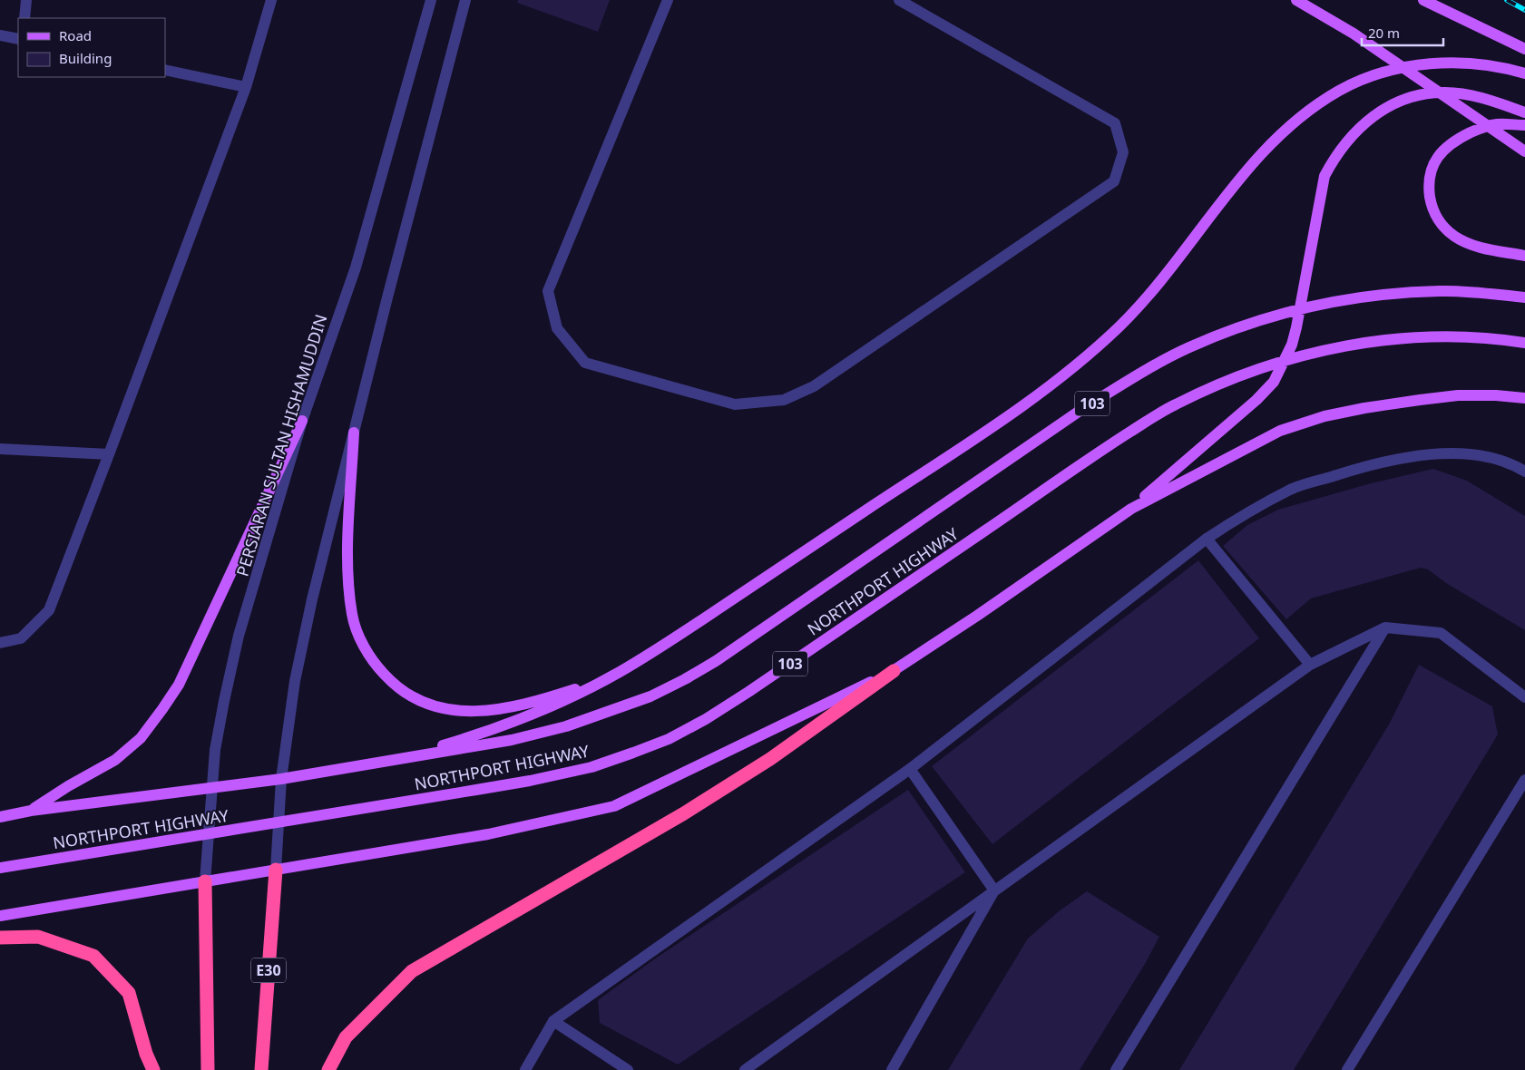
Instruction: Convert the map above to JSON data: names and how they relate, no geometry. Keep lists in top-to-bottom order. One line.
{"streets":{"highway":["E30"],"main road":["103","NORTHPORT HIGHWAY"],"street":["PERSIARAN SULTAN HISHAMUDDIN"]},"legend":["Road","Building"],"scale_bar":"20 m"}
